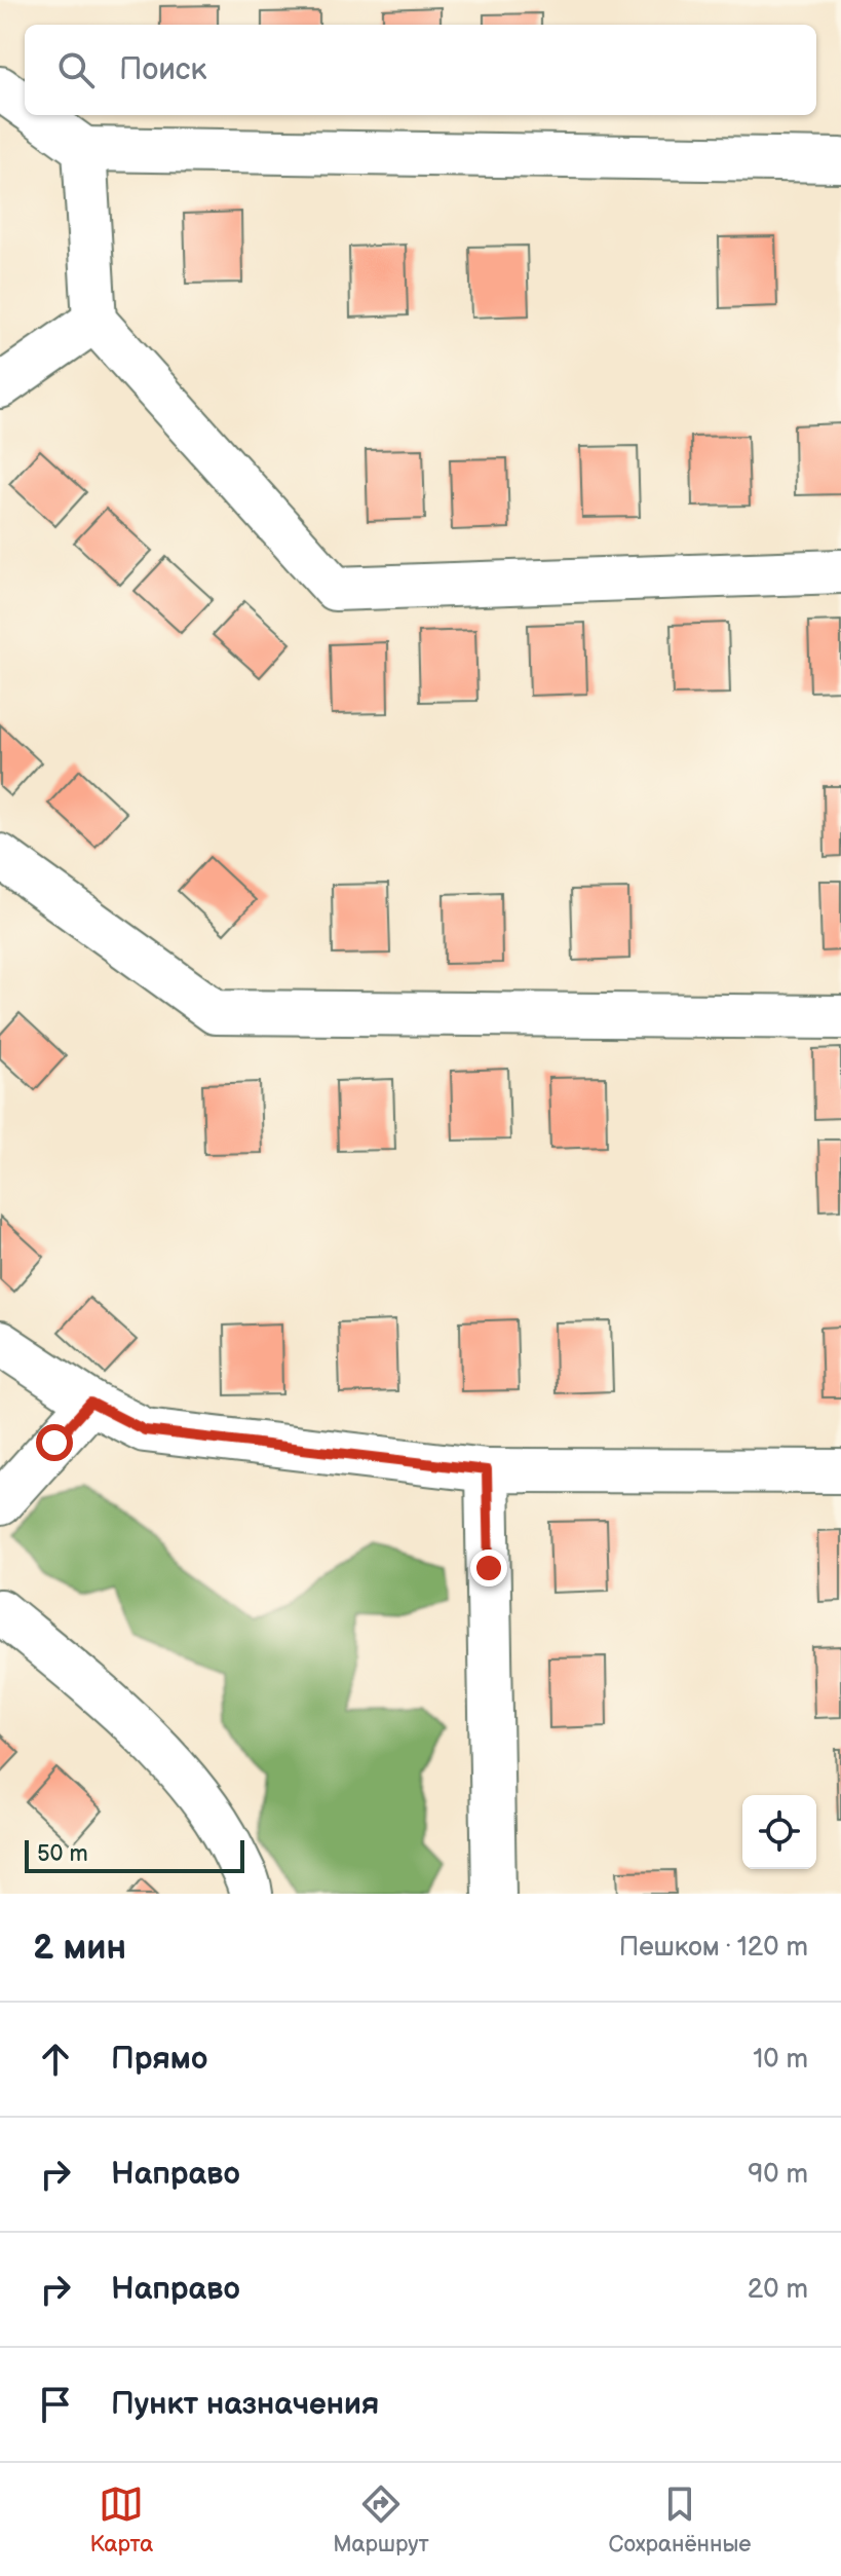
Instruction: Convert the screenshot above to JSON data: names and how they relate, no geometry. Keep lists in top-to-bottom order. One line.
{"scale_bar":"50 m","page":{"search":"Поиск","scale":"50 m","heading":["2 мин","Пешком · 120 m"],"list":[["Прямо","10 m"],["Направо","90 m"],["Направо","20 m"],"Пункт назначения"],"nav":["Карта","Маршрут","Сохранённые"]}}
